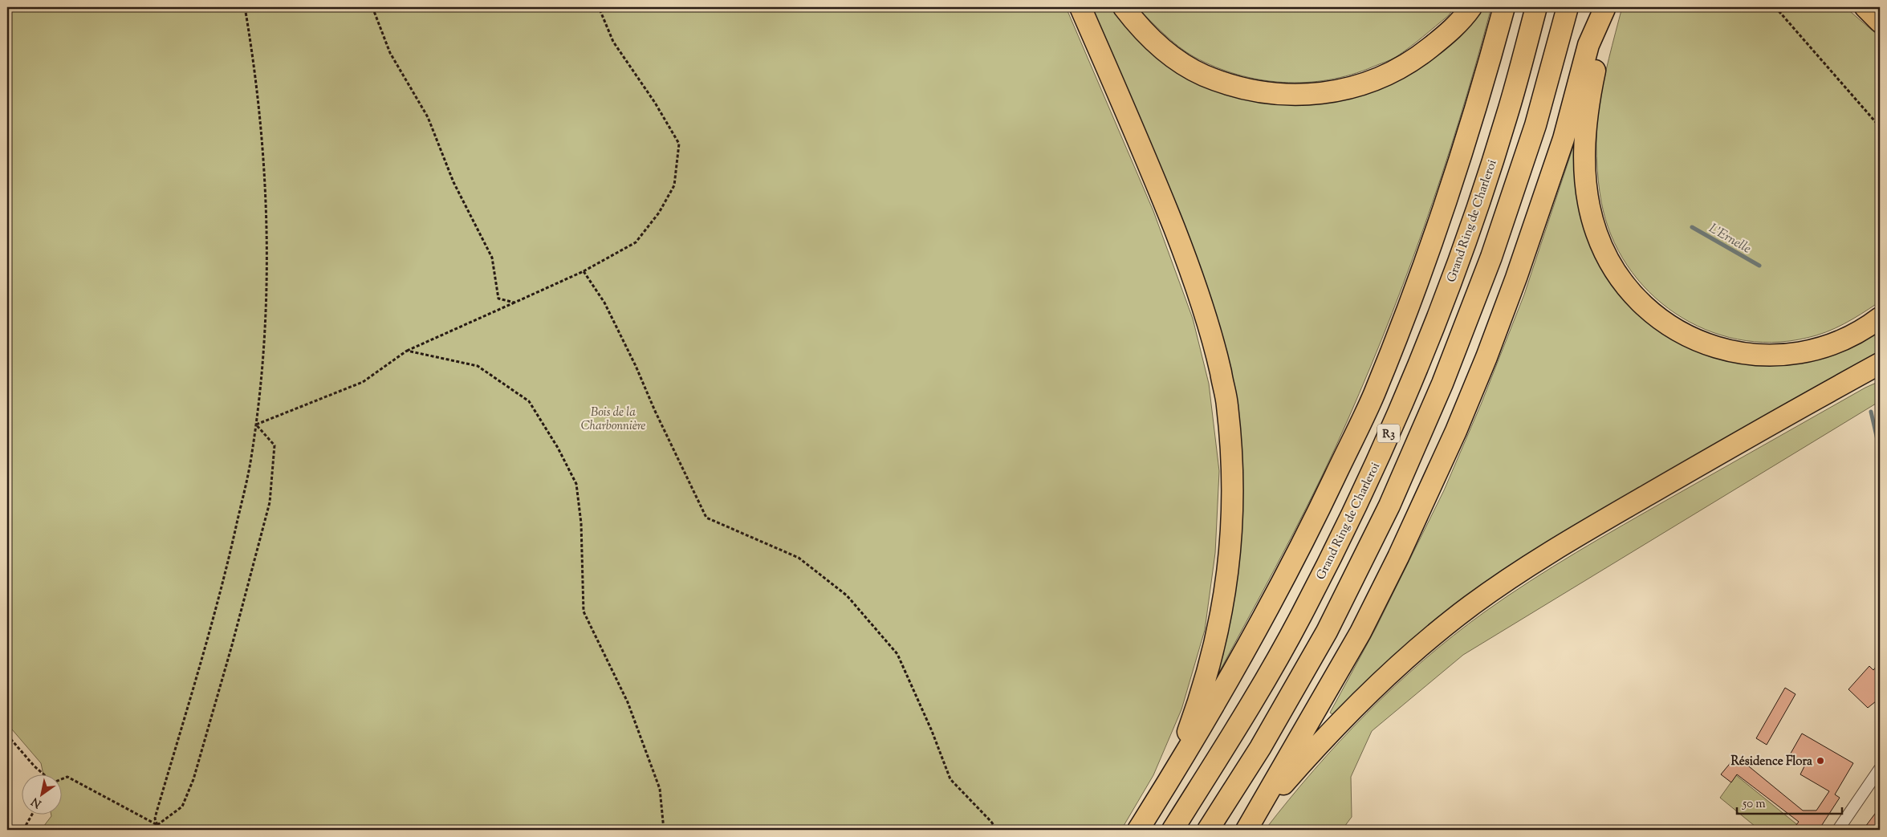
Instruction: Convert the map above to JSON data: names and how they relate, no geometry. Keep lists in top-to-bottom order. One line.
{"streets":{"highway":["Grand Ring de Charleroi","R3"]},"water":["L'Ernelle"],"parks":["Bois de la Charbonnière"],"places":["Résidence Flora"],"scale_bar":"50 m","north":"bottom left"}
